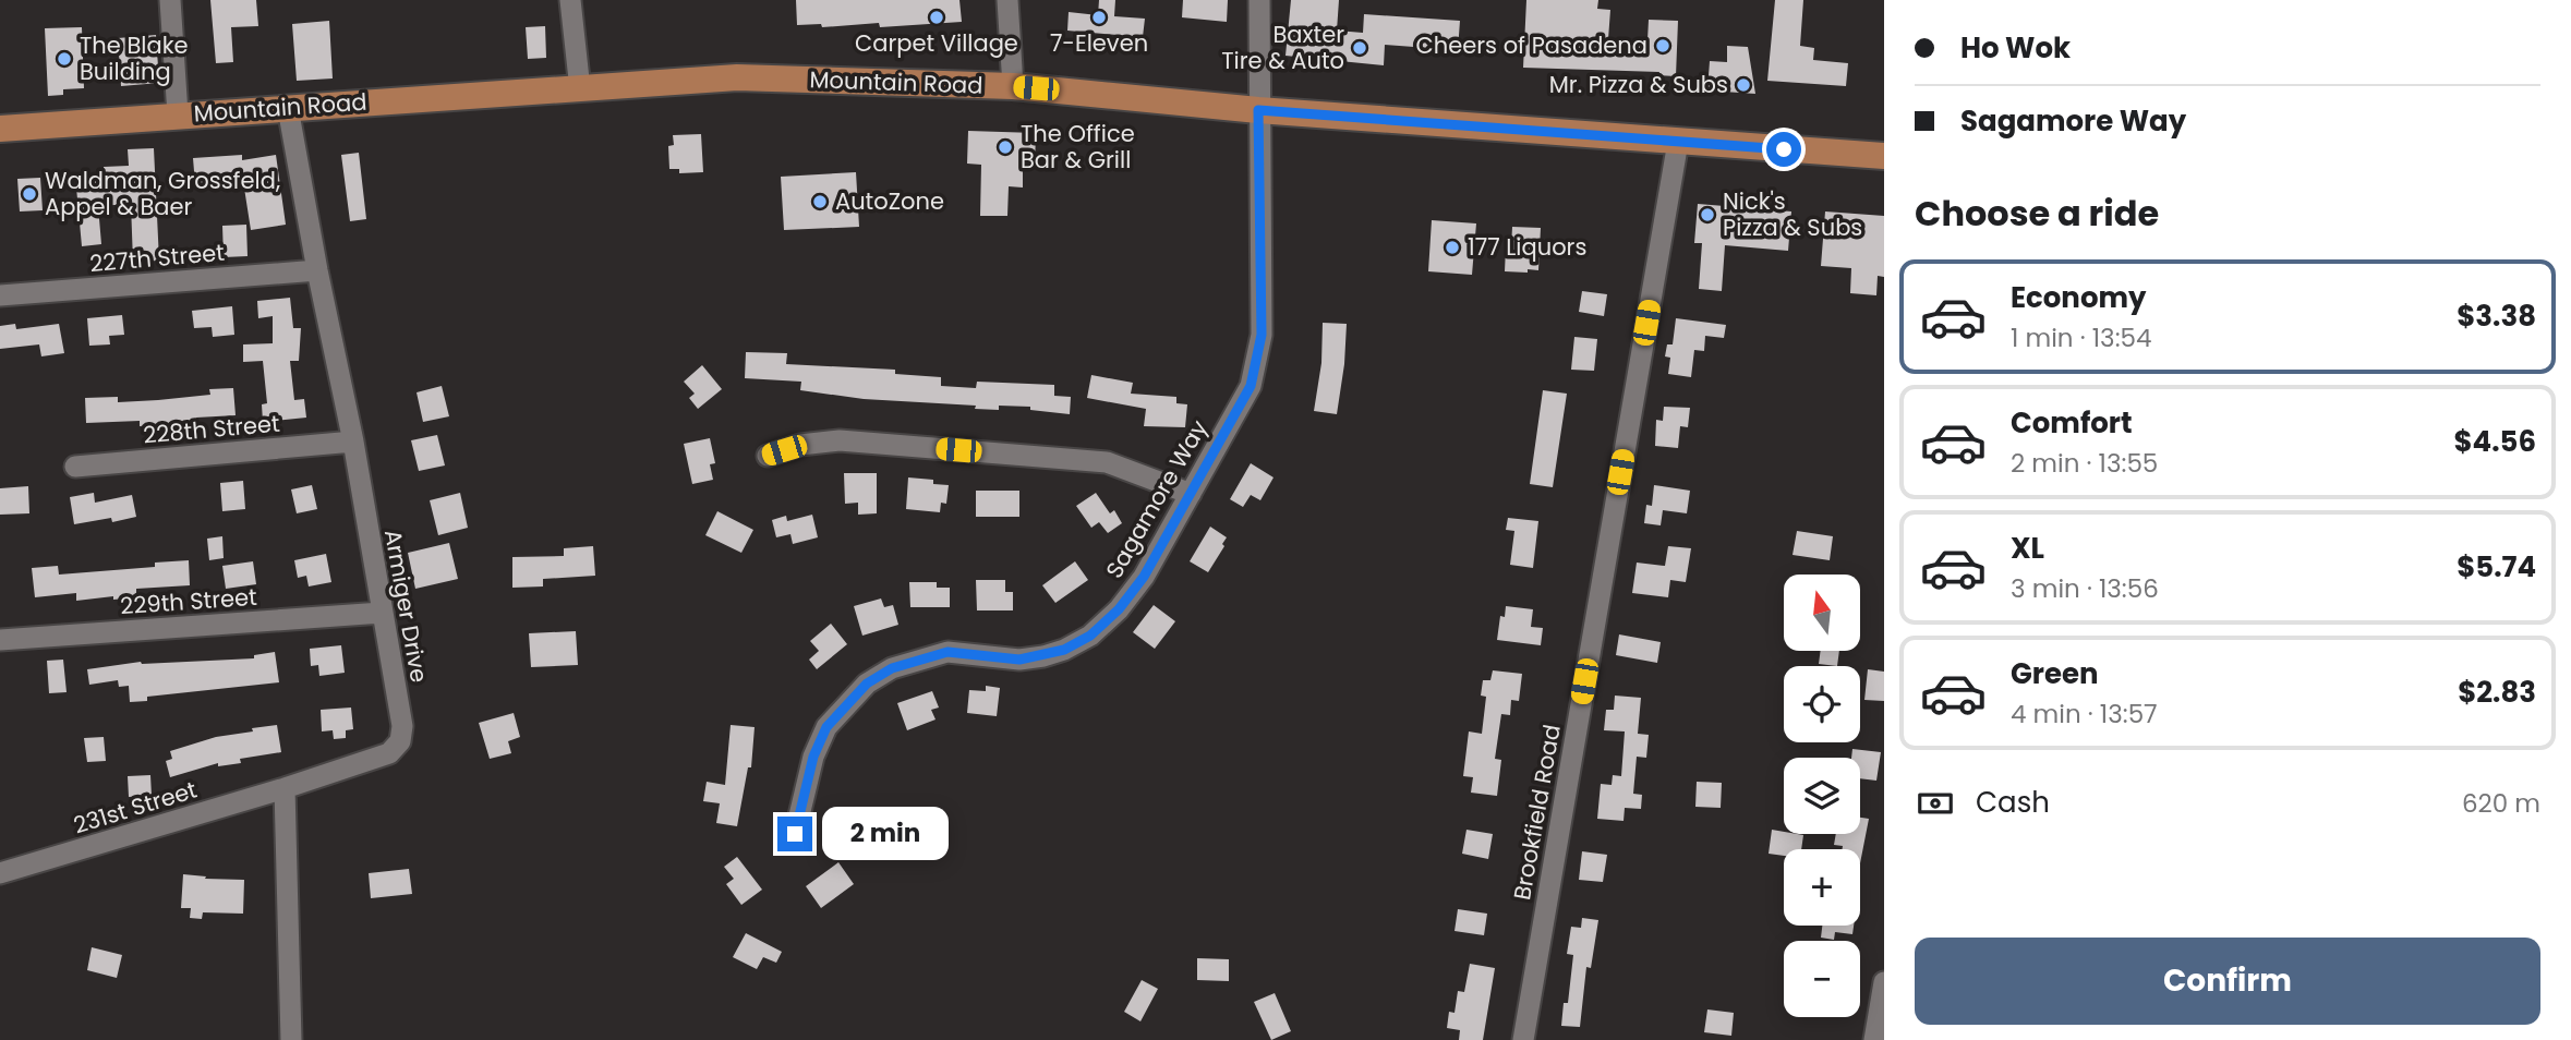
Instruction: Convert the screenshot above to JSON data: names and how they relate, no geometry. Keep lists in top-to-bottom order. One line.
{"streets":{"main road":["Mountain Road"],"street":["227th Street","228th Street","Sagamore Way","229th Street","Armiger Drive","231st Street","Brookfield Road"]},"crossings":[["Mountain Road","Sagamore Way"],["Mountain Road","Armiger Drive"],["Mountain Road","Brookfield Road"],["227th Street","Armiger Drive"],["228th Street","Armiger Drive"],["229th Street","Armiger Drive"],["Armiger Drive","231st Street"]],"places":["Carpet Village","7-Eleven","Cheers of Pasadena","Baxter Tire & Auto","The Blake Building","Mr. Pizza & Subs","The Office Bar & Grill","Waldman, Grossfeld, Appel & Baer","AutoZone","Nick's Pizza & Subs","177 Liquors"],"north":"top","page":{"banner":["Ho Wok","Sagamore Way"],"heading":"Choose a ride","list":[{"name":"Economy","note":"1 min · 13:54","value":"$3.38"},{"name":"Comfort","note":"2 min · 13:55","value":"$4.56"},{"name":"XL","note":"3 min · 13:56","value":"$5.74"},{"name":"Green","note":"4 min · 13:57","value":"$2.83"}],"map_buttons":["+","−"],"pay":["Cash","620 m"],"bubble":"2 min","buttons":"Confirm"}}
